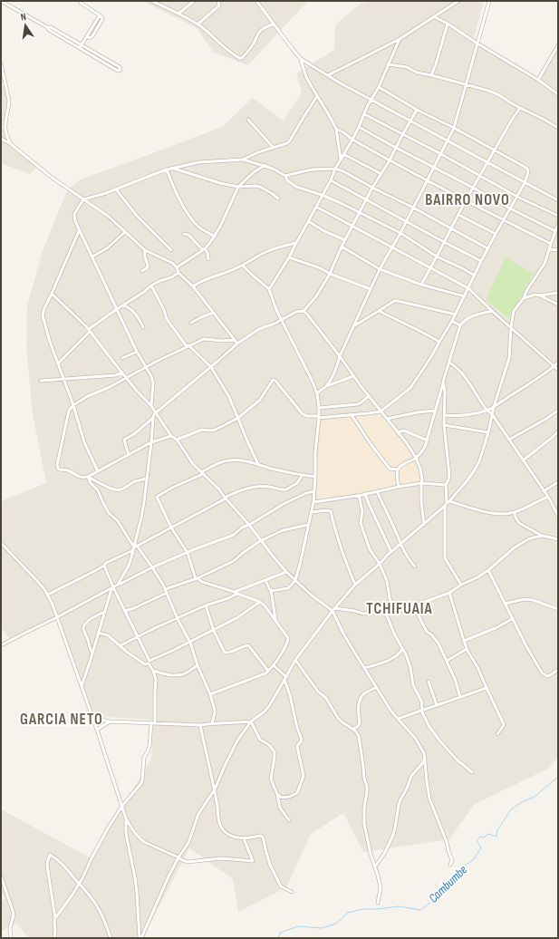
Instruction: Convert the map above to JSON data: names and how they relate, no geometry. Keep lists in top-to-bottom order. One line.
{"districts":["BAIRRO NOVO","TCHIFUAIA","GARCIA NETO"],"water":["Cambumbe"],"north":"top"}
